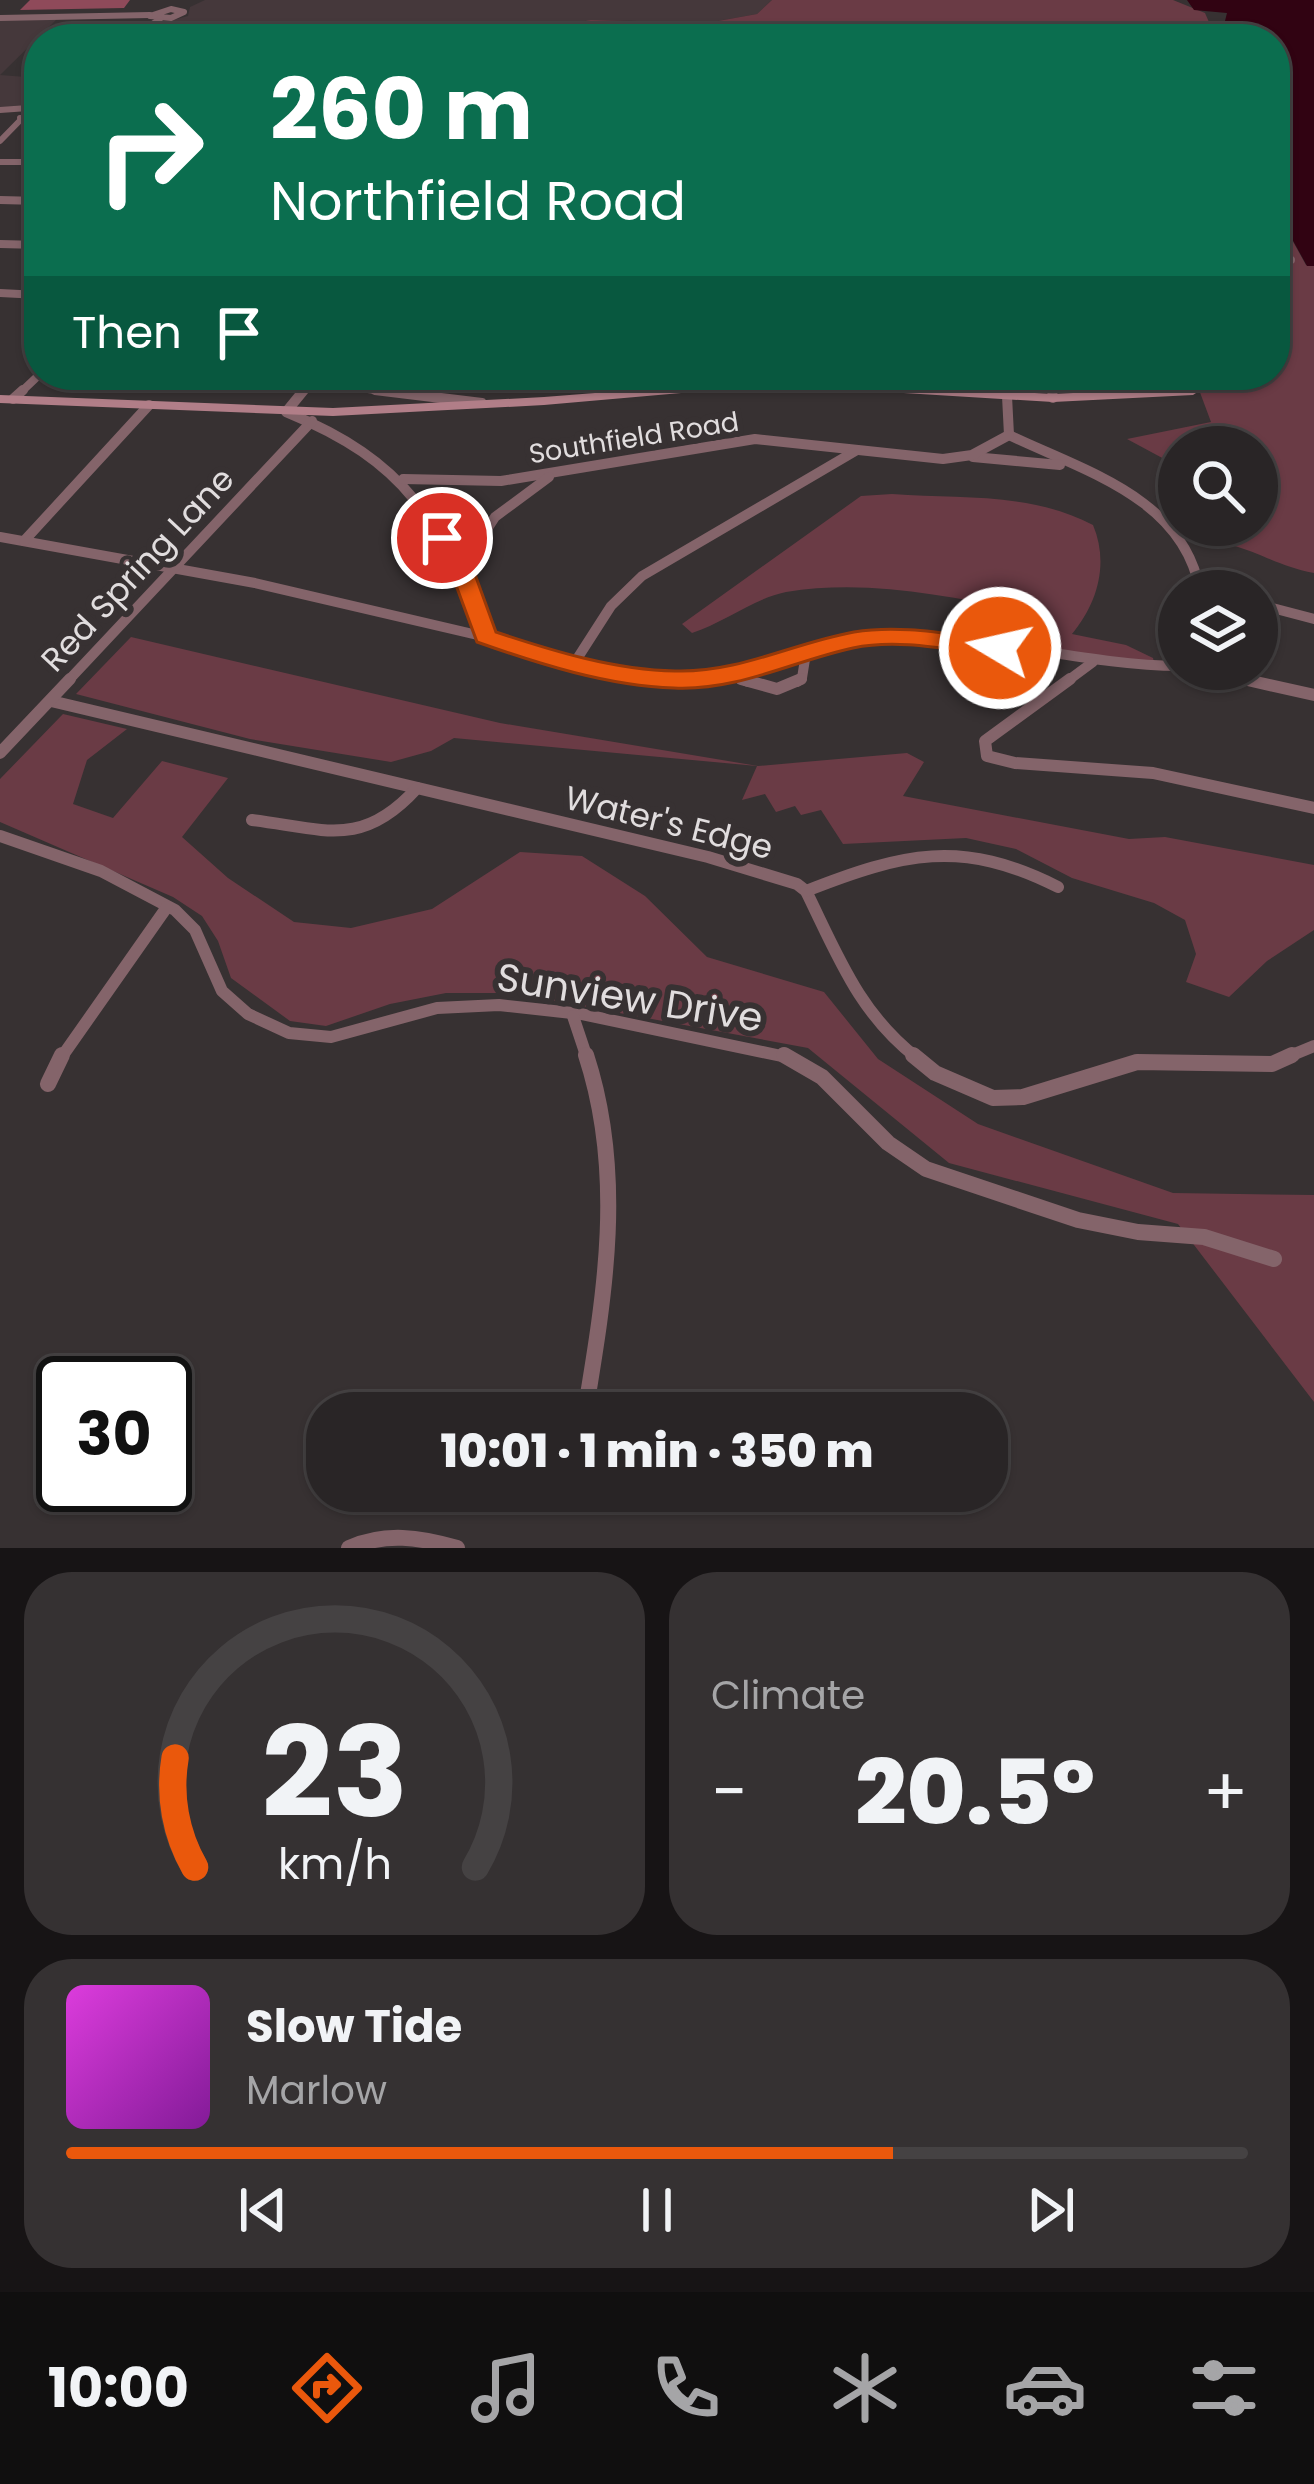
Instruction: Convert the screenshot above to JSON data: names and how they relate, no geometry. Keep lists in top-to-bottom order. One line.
{"streets":{"street":["Southfield Road","Red Spring Lane","Water's Edge","Sunview Drive"]},"crossings":[["Red Spring Lane","Water's Edge"]],"page":{"turn":["260 m","Northfield Road"],"then":"Then","limit":"30","trip":"10:01 · 1 min · 350 m","tile":"Climate","heat":["−","20.5°","+"],"song":["Slow Tide","Marlow"],"tabs":"10:00","gauge":["23","km/h"]}}
